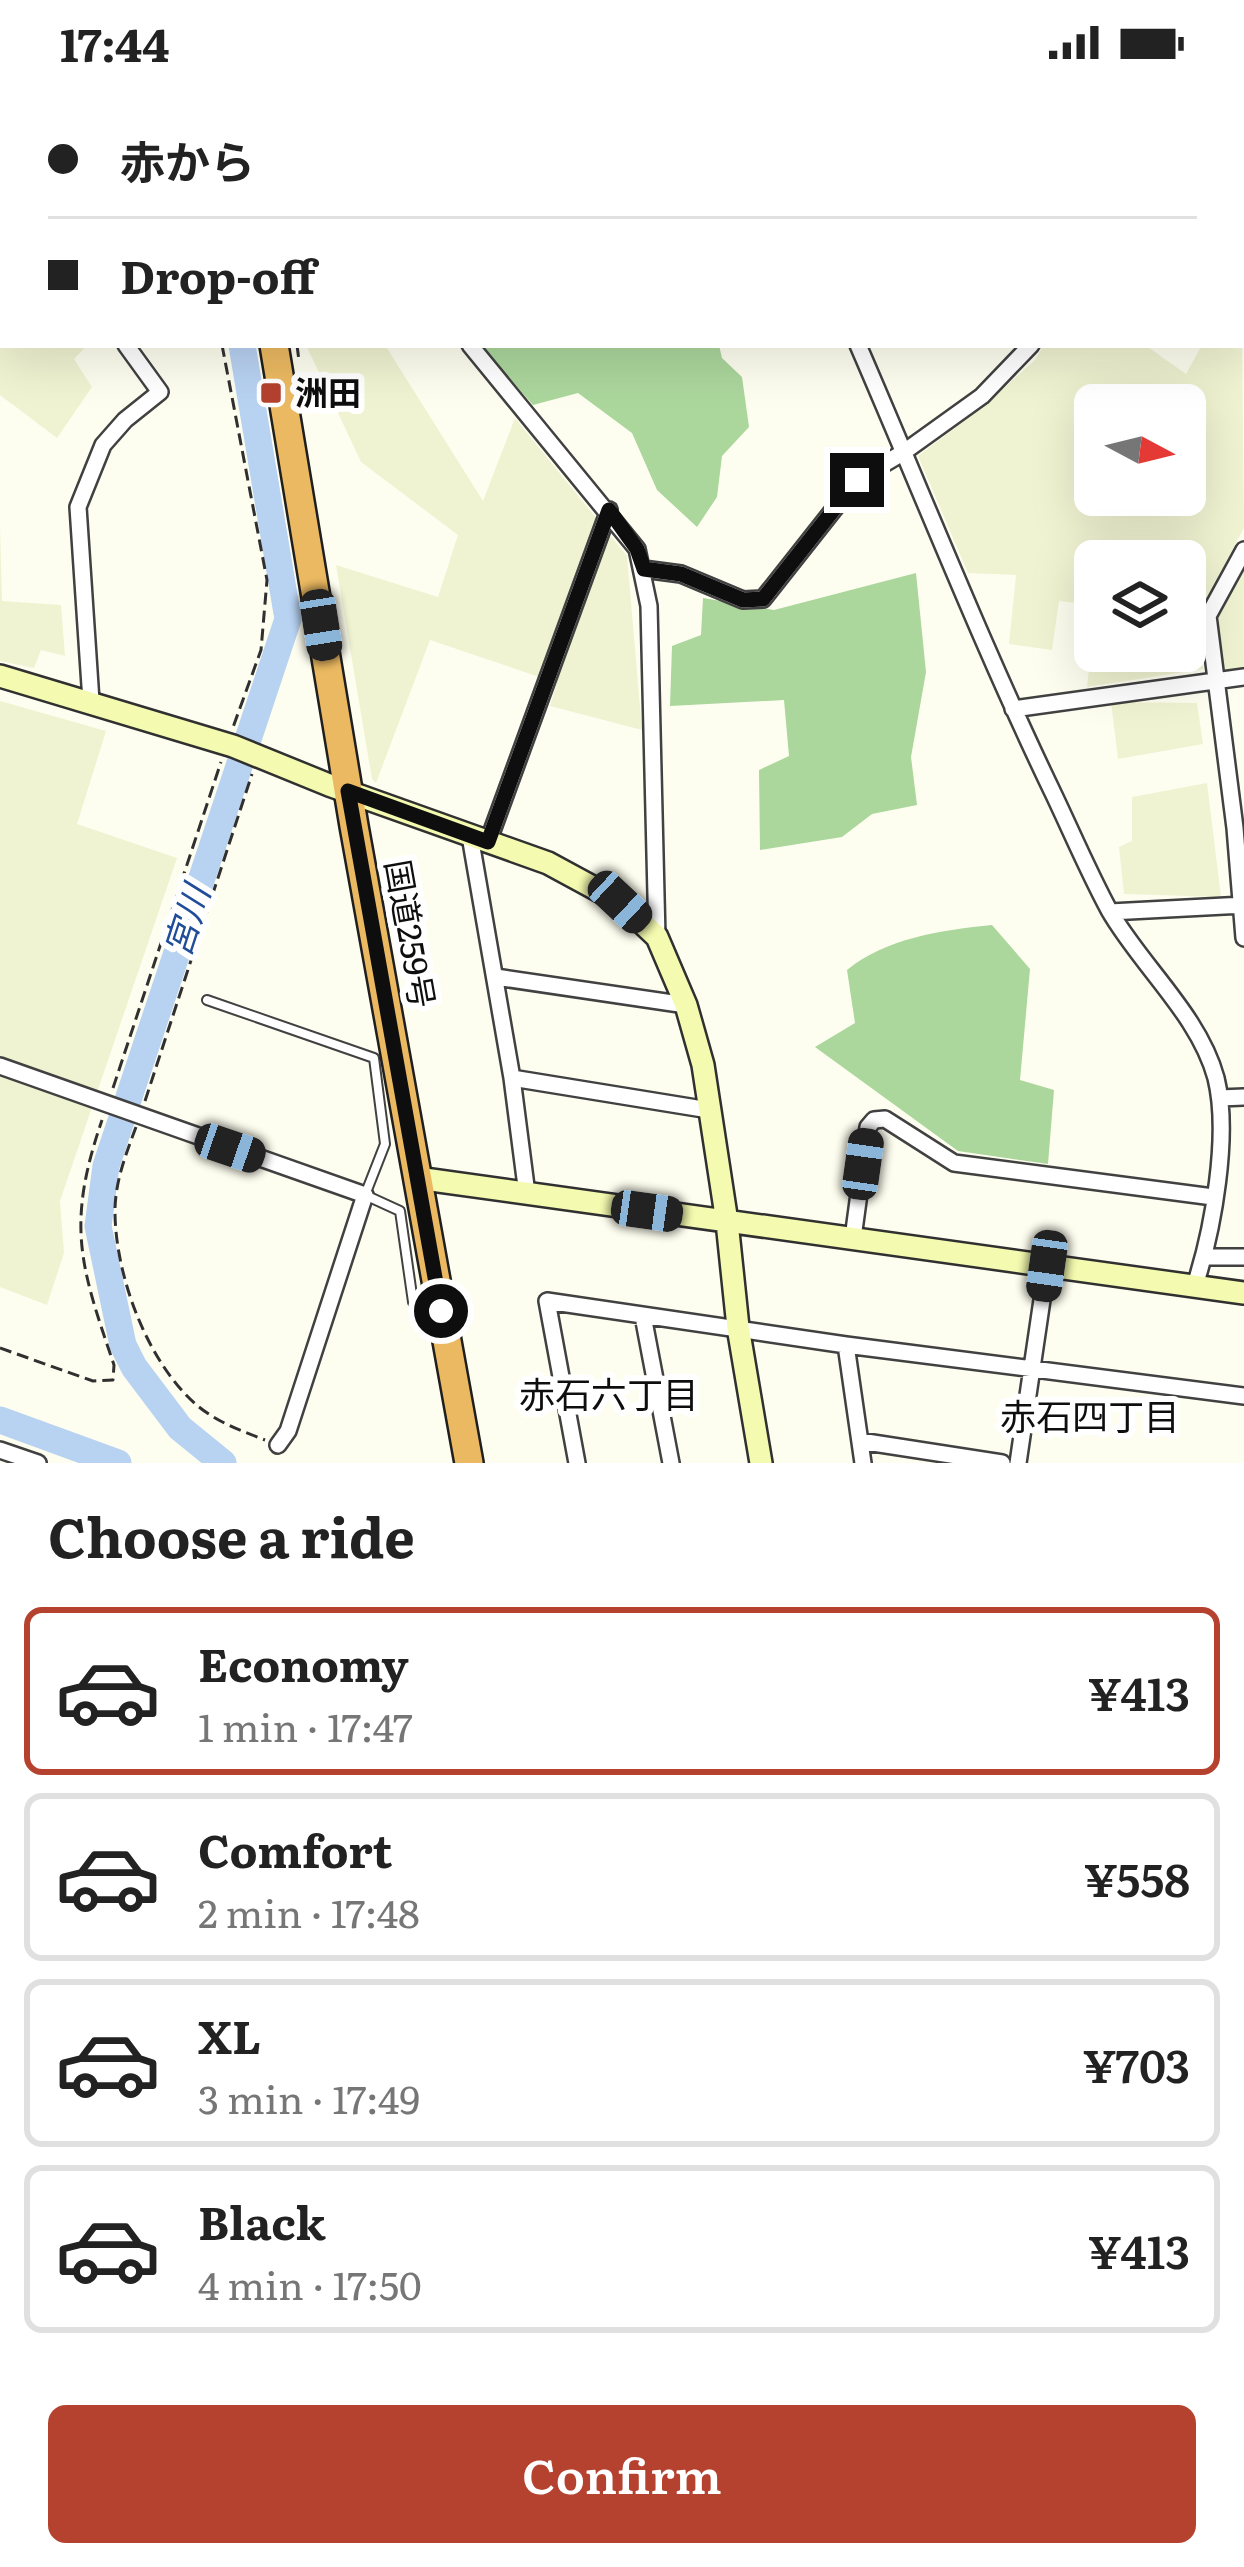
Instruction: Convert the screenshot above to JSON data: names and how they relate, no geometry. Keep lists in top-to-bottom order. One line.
{"streets":{"highway":["国道259号"]},"districts":["赤石六丁目","赤石四丁目"],"water":["宮川"],"places":{"transit":["洲田"]},"north":"right","page":{"status":"17:44","banner":["赤から","Drop-off"],"heading":"Choose a ride","list":[{"name":"Economy","note":"1 min · 17:47","value":"¥413"},{"name":"Comfort","note":"2 min · 17:48","value":"¥558"},{"name":"XL","note":"3 min · 17:49","value":"¥703"},{"name":"Black","note":"4 min · 17:50","value":"¥413"}],"buttons":"Confirm"}}
